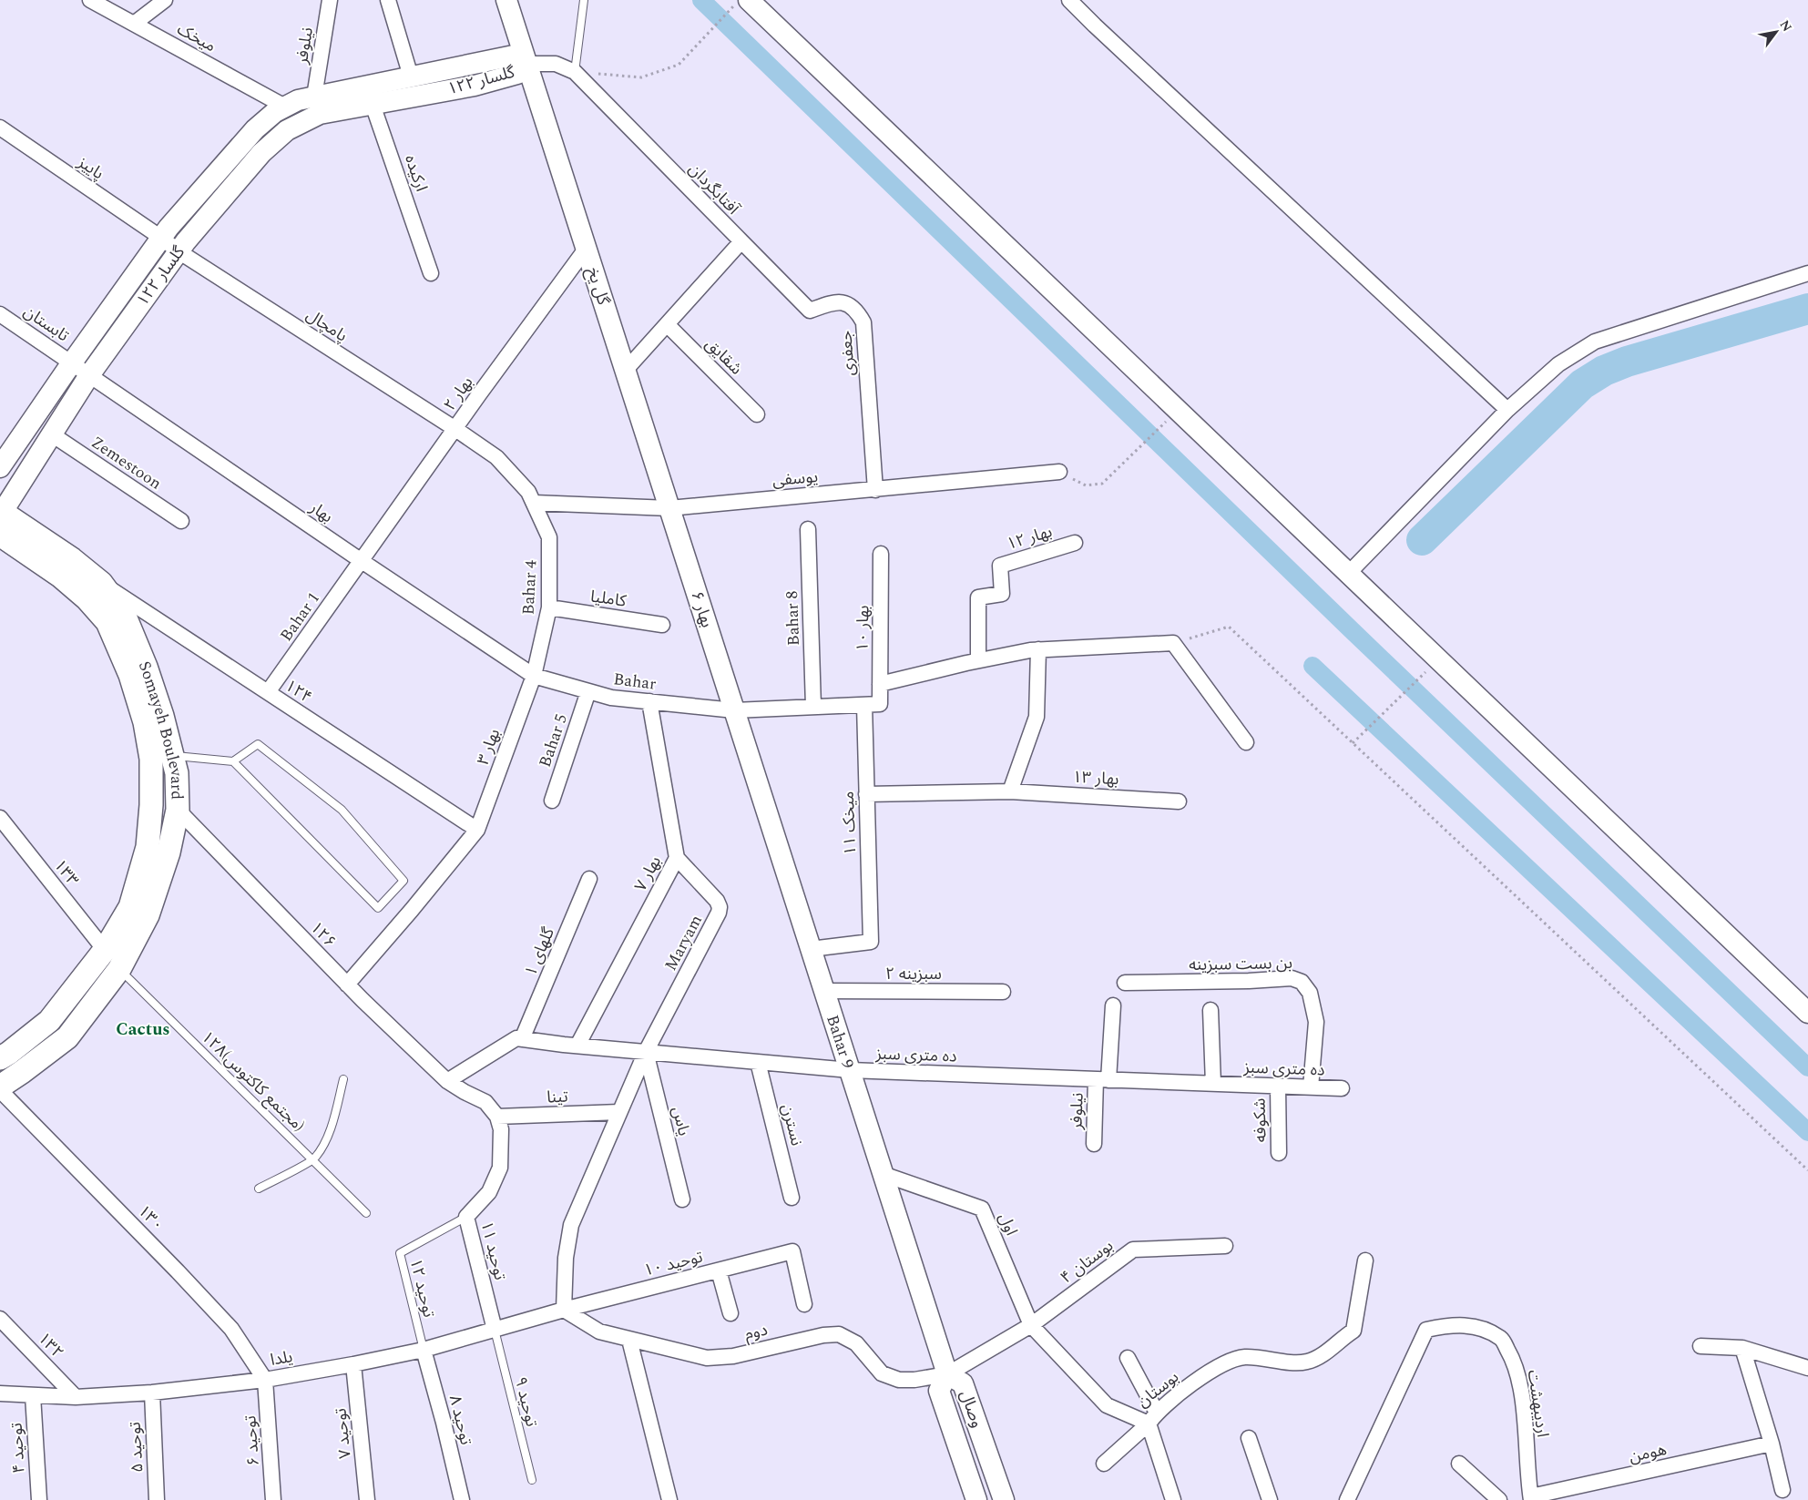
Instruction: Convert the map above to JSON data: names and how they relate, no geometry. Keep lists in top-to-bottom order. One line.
{"streets":{"main road":["گلسار ۱۲۲","گل یخ","بهار ۶","Somayeh Boulevard","Bahar 9","وصال"],"street":["میخک","نیلوفر","پاییز","ارکیده","آفتابگردان","تابستان","پامچال","جعفری","شقایق","بهار ۲","Zemestoon","یوسفی","بهار","بهار ۱۲","Bahar 4","کاملیا","Bahar 1","Bahar 8","بهار ۱۰","Bahar","۱۲۴","Bahar 5","بهار ۳","بهار ۱۳","میخک ۱۱","۱۳۳","بهار ۷","۱۲۶","Maryam","گلهای ۱","بن بست سبزینه","سبزینه ۲","ده متری سبز","تینا","شکوفه","یاس","نسترن","۱۳۰","اول","توحید ۱۱","بوستان ۴","توحید ۱۰","دوم","۱۳۲","یلدا","بوستان","اردیبهشت","توحید ۸","توحید ۷","توحید ۶","توحید ۵","توحید ۴","هومن"],"lane":["۱۲۸(مجتمع کاکتوس)","توحید ۱۲","توحید ۹"]},"crossings":[["میخک","گلسار ۱۲۲"],["نیلوفر","گلسار ۱۲۲"],["نیلوفر","ده متری سبز"],["گلسار ۱۲۲","پاییز"],["گلسار ۱۲۲","ارکیده"],["گلسار ۱۲۲","آفتابگردان"],["گلسار ۱۲۲","گل یخ"],["گلسار ۱۲۲","تابستان"],["گلسار ۱۲۲","پامچال"],["گلسار ۱۲۲","Zemestoon"],["گلسار ۱۲۲","بهار"],["گلسار ۱۲۲","Somayeh Boulevard"],["پاییز","پامچال"],["آفتابگردان","گل یخ"],["آفتابگردان","جعفری"],["گل یخ","بهار ۲"],["گل یخ","یوسفی"],["گل یخ","بهار ۶"],["تابستان","بهار"],["پامچال","بهار ۲"],["پامچال","یوسفی"],["پامچال","Bahar 4"],["جعفری","یوسفی"],["بهار ۲","بهار"],["بهار ۲","Bahar 1"],["یوسفی","Bahar 4"],["یوسفی","بهار ۶"],["بهار","Bahar 4"],["بهار","Bahar 1"],["بهار","Bahar"],["بهار","بهار ۳"],["Bahar 4","کاملیا"],["Bahar 4","Bahar"],["Bahar 4","بهار ۳"],["بهار ۶","Bahar"],["بهار ۶","Bahar 9"],["Bahar 1","۱۲۴"],["Bahar 8","Bahar"],["بهار ۱۰","Bahar"],["Bahar","Bahar 5"],["Bahar","بهار ۳"],["Bahar","میخک ۱۱"],["Bahar","بهار ۷"],["Bahar","Bahar 9"],["۱۲۴","Somayeh Boulevard"],["۱۲۴","بهار ۳"],["Somayeh Boulevard","۱۳۳"],["Somayeh Boulevard","۱۲۶"],["Somayeh Boulevard","۱۲۸(مجتمع کاکتوس)"],["بهار ۳","۱۲۶"],["بهار ۱۳","میخک ۱۱"],["میخک ۱۱","Bahar 9"],["بهار ۷","Maryam"],["بهار ۷","ده متری سبز"],["۱۲۶","ده متری سبز"],["Maryam","ده متری سبز"],["Maryam","یاس"],["گلهای ۱","ده متری سبز"],["بن بست سبزینه","ده متری سبز"],["سبزینه ۲","Bahar 9"],["Bahar 9","ده متری سبز"],["Bahar 9","اول"],["Bahar 9","دوم"],["Bahar 9","وصال"],["ده متری سبز","شکوفه"],["ده متری سبز","یاس"],["ده متری سبز","نسترن"],["تینا","توحید ۱۱"],["۱۳۰","یلدا"],["۱۳۰","توحید ۶"],["اول","بوستان ۴"],["اول","بوستان"],["توحید ۱۱","توحید ۱۲"],["توحید ۱۱","یلدا"],["توحید ۱۱","توحید ۹"],["بوستان ۴","بوستان"],["توحید ۱۰","دوم"],["توحید ۱۰","یلدا"],["توحید ۱۲","یلدا"],["توحید ۱۲","توحید ۸"],["دوم","یلدا"],["دوم","وصال"],["۱۳۲","یلدا"],["یلدا","توحید ۹"],["یلدا","توحید ۸"],["یلدا","توحید ۷"],["یلدا","توحید ۶"],["یلدا","توحید ۵"],["یلدا","توحید ۴"],["اردیبهشت","هومن"]],"districts":["Cactus"],"north":"top right"}
